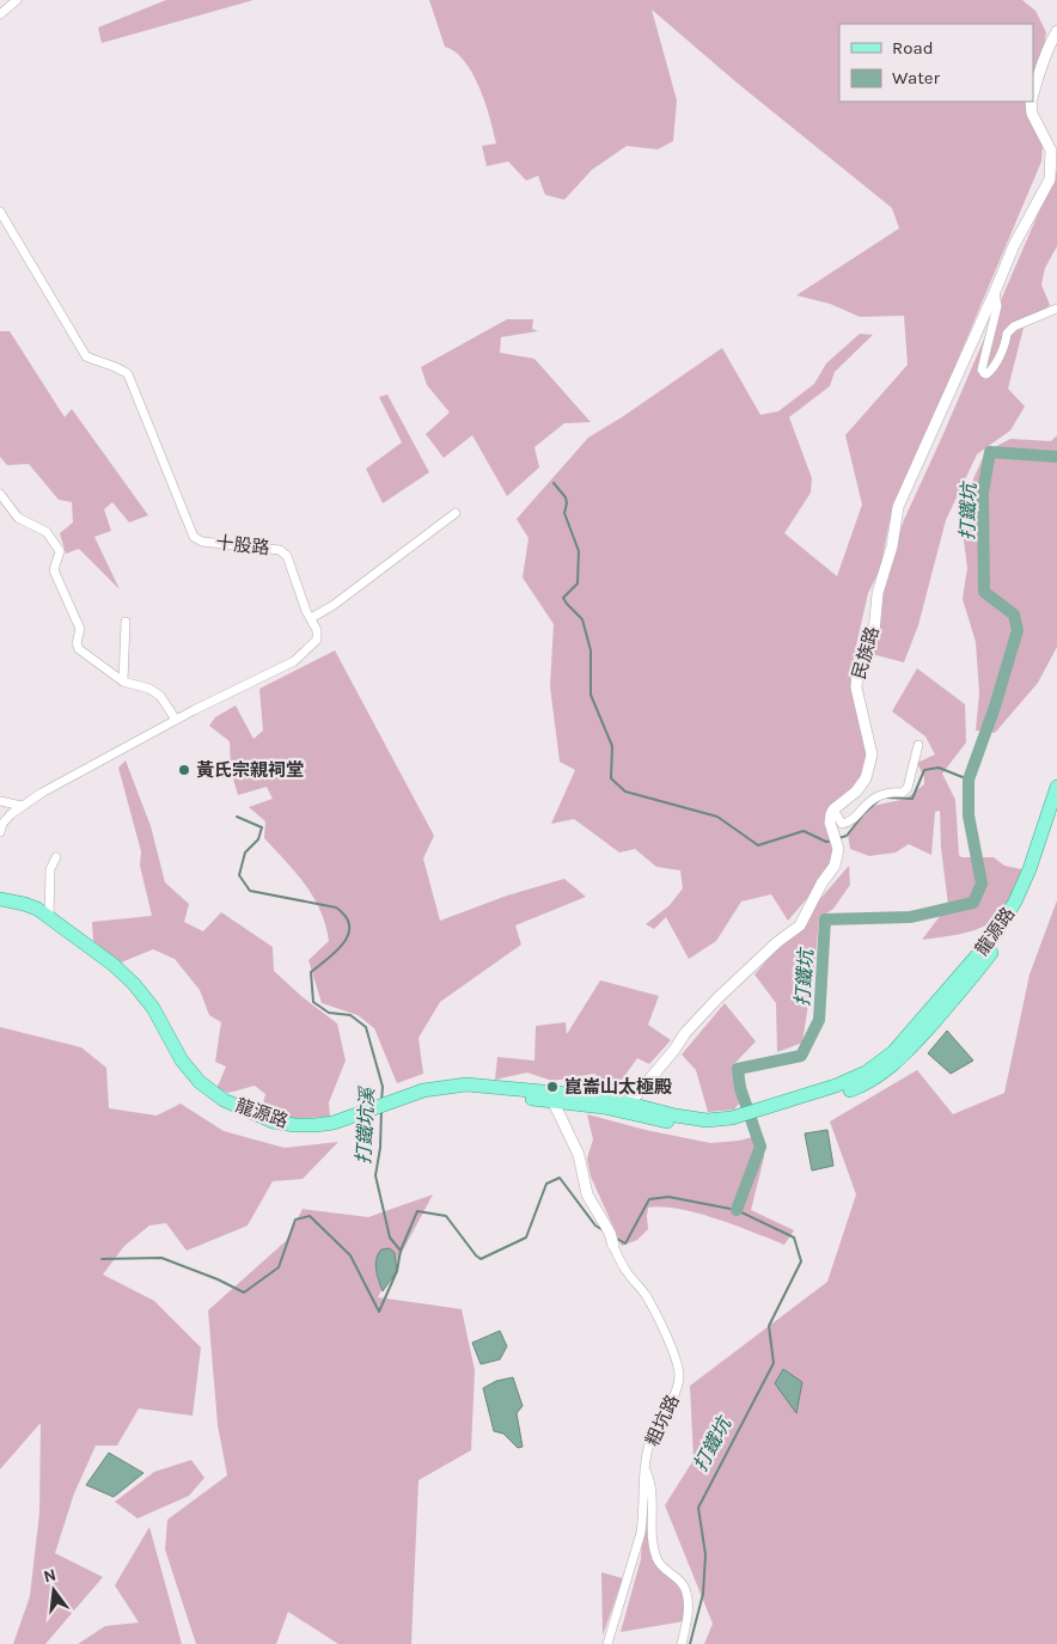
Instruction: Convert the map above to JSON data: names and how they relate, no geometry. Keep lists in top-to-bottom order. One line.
{"streets":{"main road":["龍源路"],"street":["十股路","民族路","粗坑路"]},"water":["打鐵坑","打鐵坑溪"],"places":["黃氏宗親祠堂","崑崙山太極殿"],"legend":["Road","Water"],"north":"top"}
